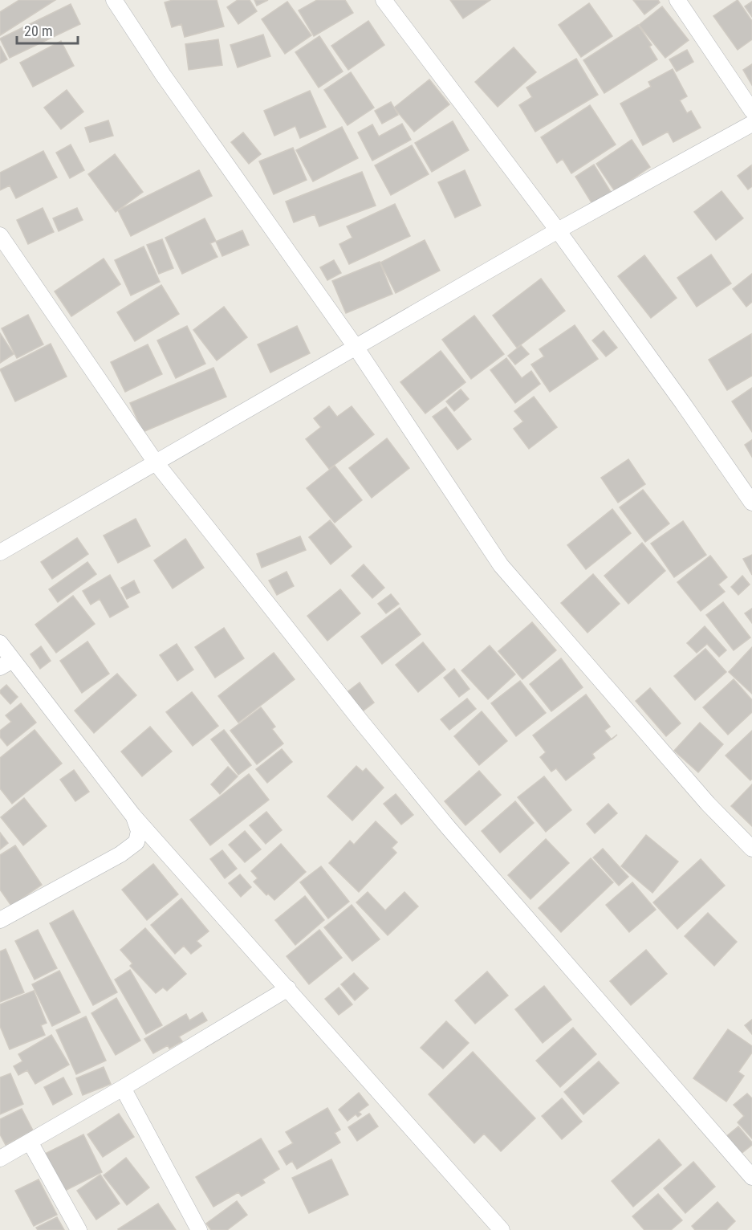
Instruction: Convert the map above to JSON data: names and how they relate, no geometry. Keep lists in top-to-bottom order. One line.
{"scale_bar":"20 m"}
